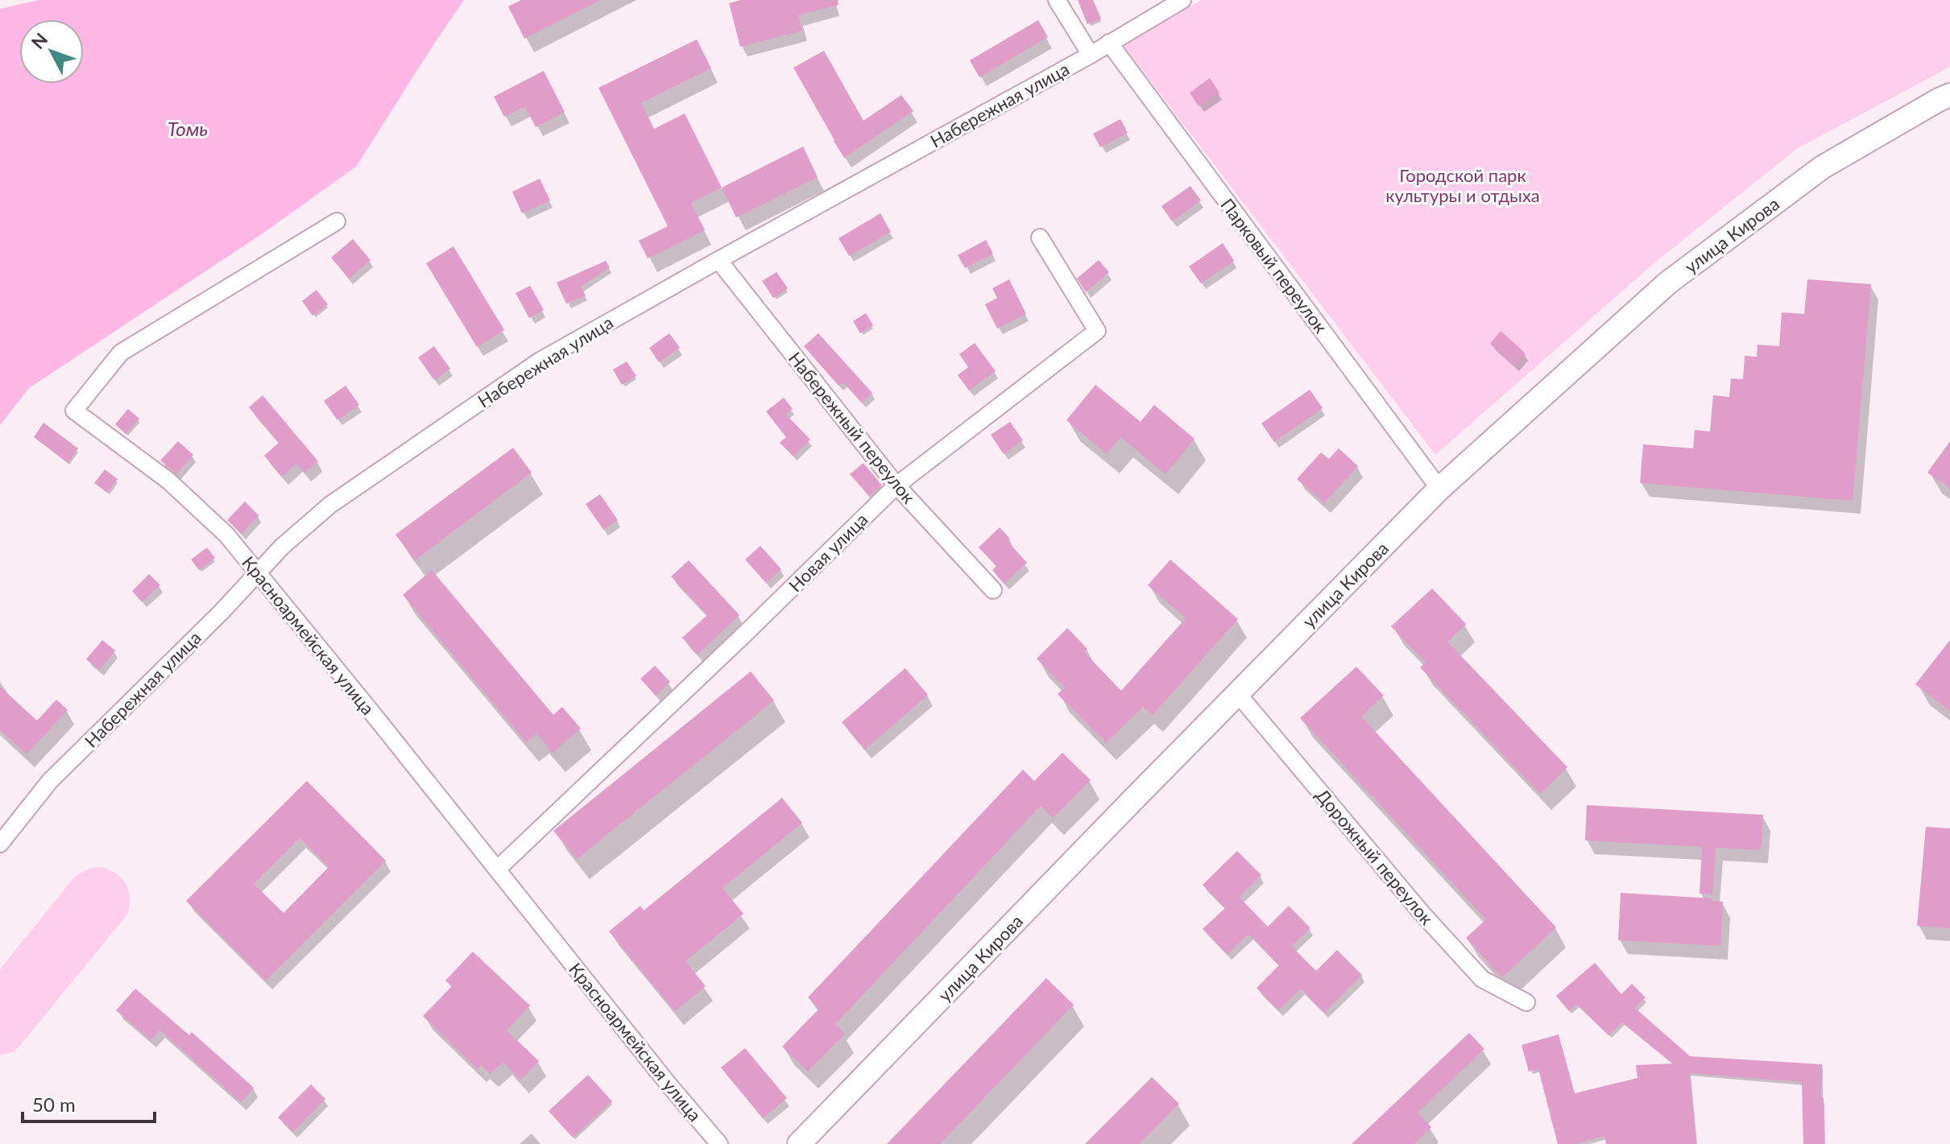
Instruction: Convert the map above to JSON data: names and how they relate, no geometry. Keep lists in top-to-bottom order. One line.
{"streets":{"main road":["улица Кирова"],"street":["Набережная улица","Парковый переулок","Набережный переулок","Новая улица","Красноармейская улица","Дорожный переулок"]},"crossings":[["Набережная улица","Парковый переулок"],["Набережная улица","Набережный переулок"],["Набережная улица","Красноармейская улица"],["улица Кирова","Парковый переулок"],["улица Кирова","Дорожный переулок"],["Набережный переулок","Новая улица"],["Новая улица","Красноармейская улица"]],"water":["Томь"],"parks":["Городской парк культуры и отдыха"],"scale_bar":"50 m","north":"top left"}
